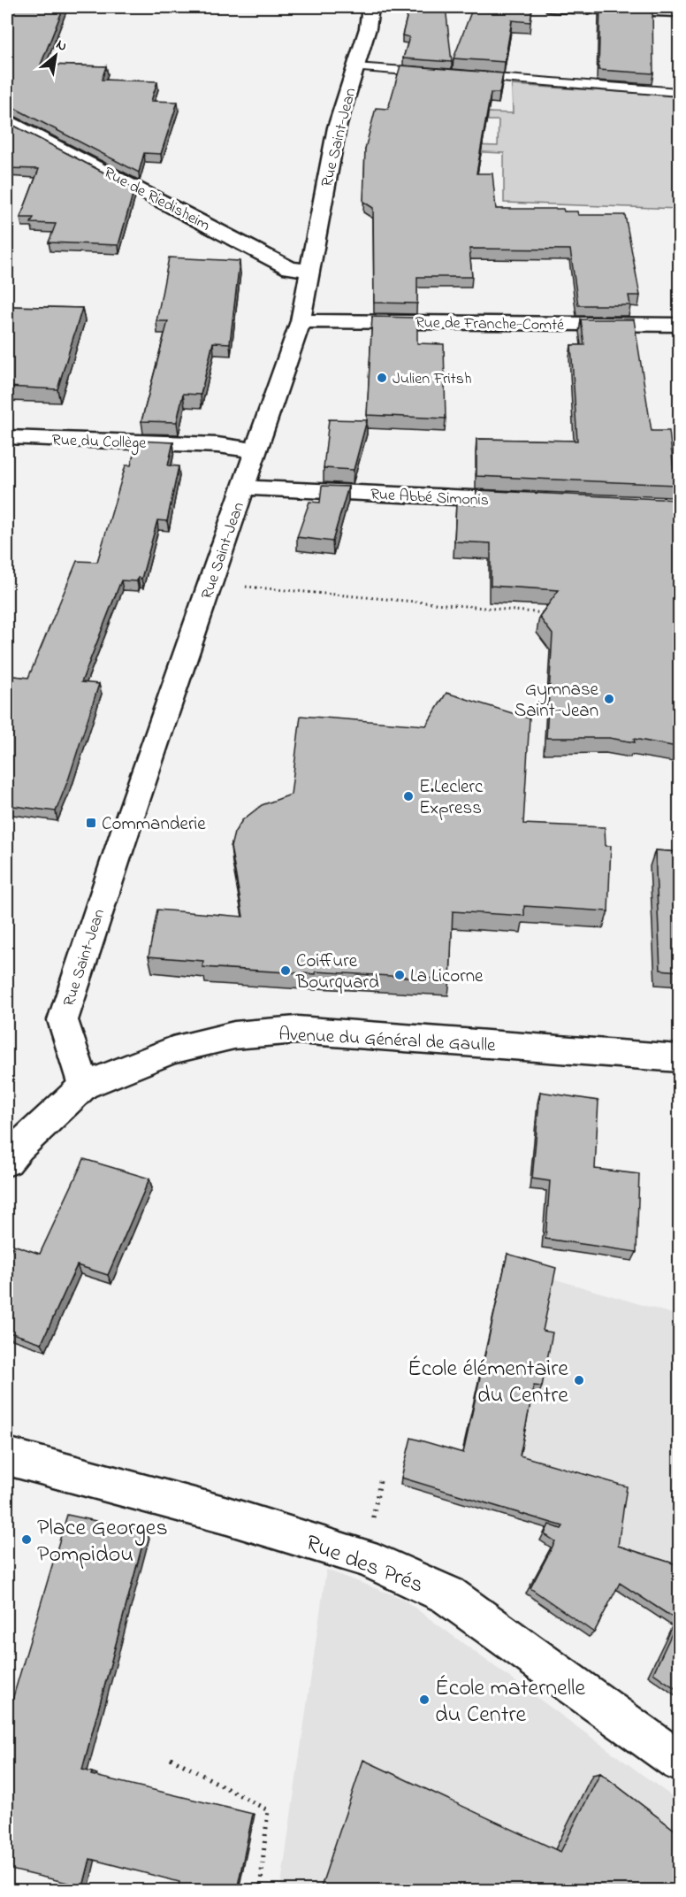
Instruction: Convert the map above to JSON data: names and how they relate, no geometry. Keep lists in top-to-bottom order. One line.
{"streets":{"street":["Rue Saint-Jean","Rue de Riedisheim","Rue de Franche-Comté","Rue du Collège","Rue Abbé Simonis","Avenue du Général de Gaulle","Rue des Prés"]},"crossings":[["Rue Saint-Jean","Rue de Riedisheim"],["Rue Saint-Jean","Rue de Franche-Comté"],["Rue Saint-Jean","Rue du Collège"],["Rue Saint-Jean","Rue Abbé Simonis"],["Rue Saint-Jean","Avenue du Général de Gaulle"]],"places":{"other":["Julien Fritsh","Gymnase Saint-Jean","E.Leclerc Express","Coiffure Bourquard","La Licorne","École élémentaire du Centre","Place Georges Pompidou","École maternelle du Centre"],"transit":["Commanderie"]},"north":"top right"}
